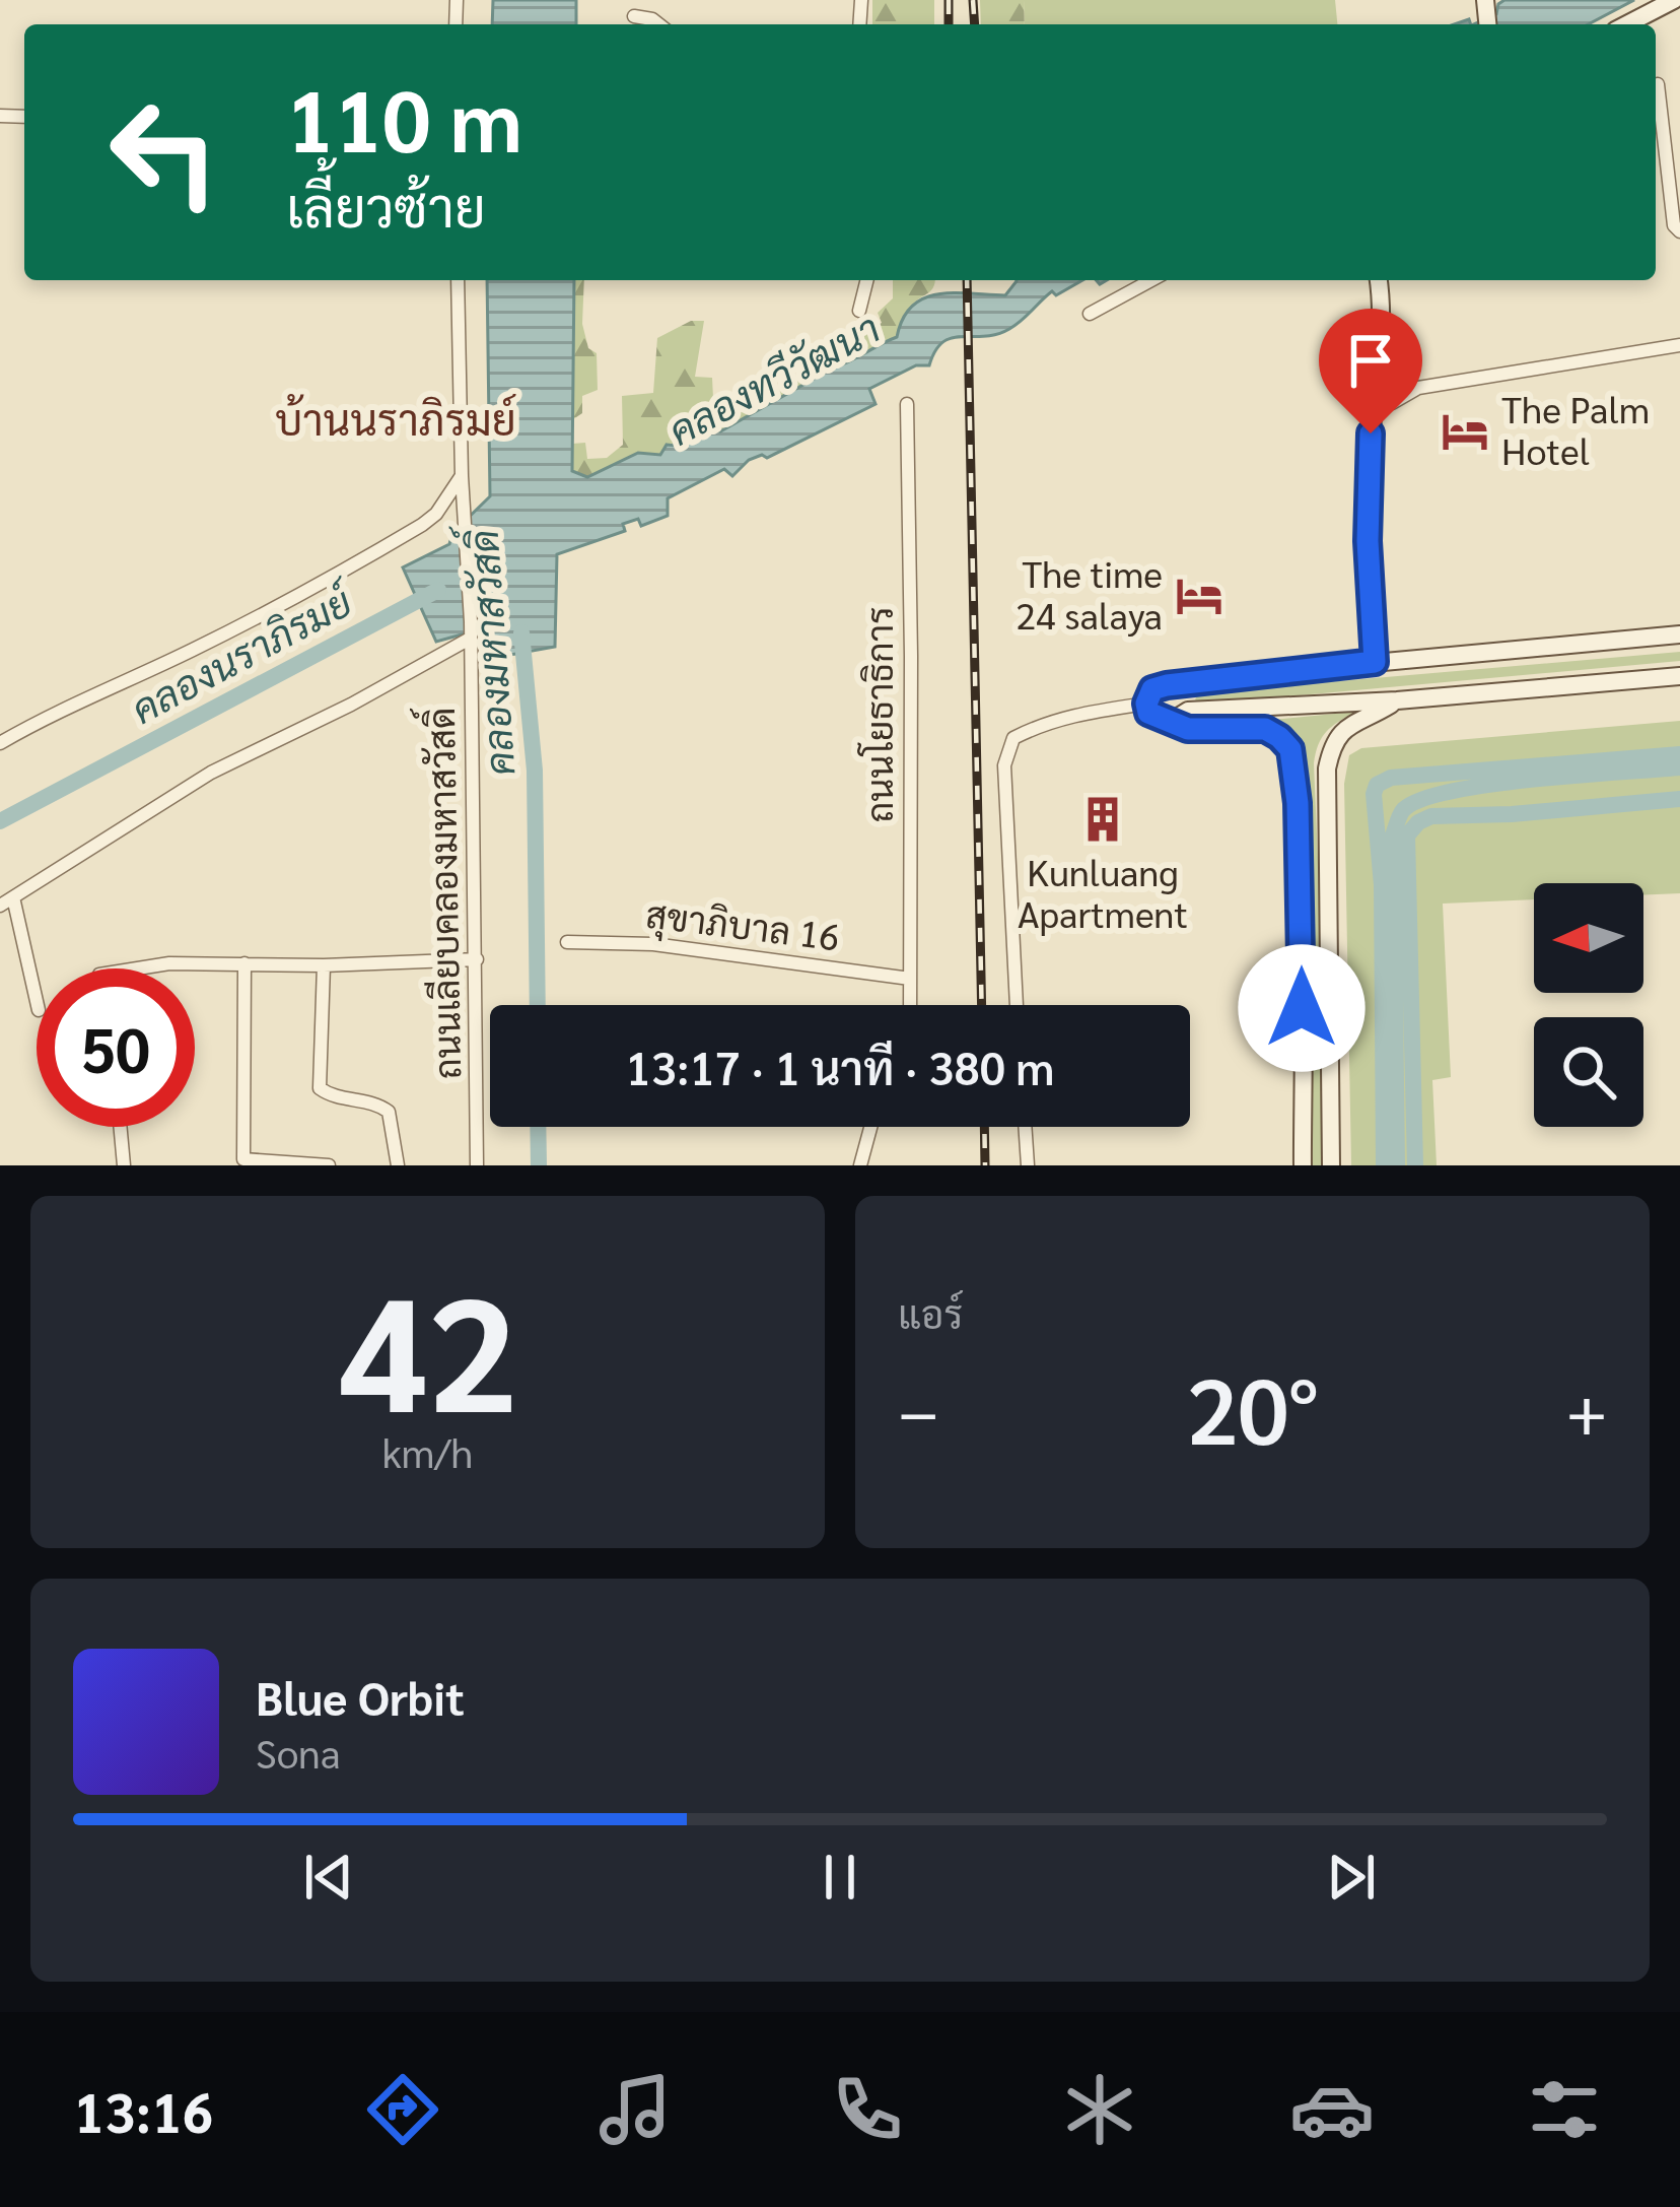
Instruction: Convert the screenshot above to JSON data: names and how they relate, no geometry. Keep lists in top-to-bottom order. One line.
{"streets":{"street":["ถนนโยธาธิการ","ถนนเลียบคลองมหาสวัสดิ์","สุขาภิบาล 16"]},"crossings":[["ถนนโยธาธิการ","สุขาภิบาล 16"]],"districts":["บ้านนราภิรมย์"],"water":["คลองทวีวัฒนา","คลองมหาสวัสดิ์","คลองนราภิรมย์"],"places":{"hotel":["The Palm Hotel","The time 24 salaya"],"building":["Kunluang Apartment"]},"north":"left","page":{"turn":["110 m","เลี้ยวซ้าย"],"limit":"50","trip":"13:17 · 1 นาที · 380 m","tile":[["42","km/h"],"แอร์"],"heat":["−","20°","+"],"song":["Blue Orbit","Sona"],"tabs":"13:16"}}
